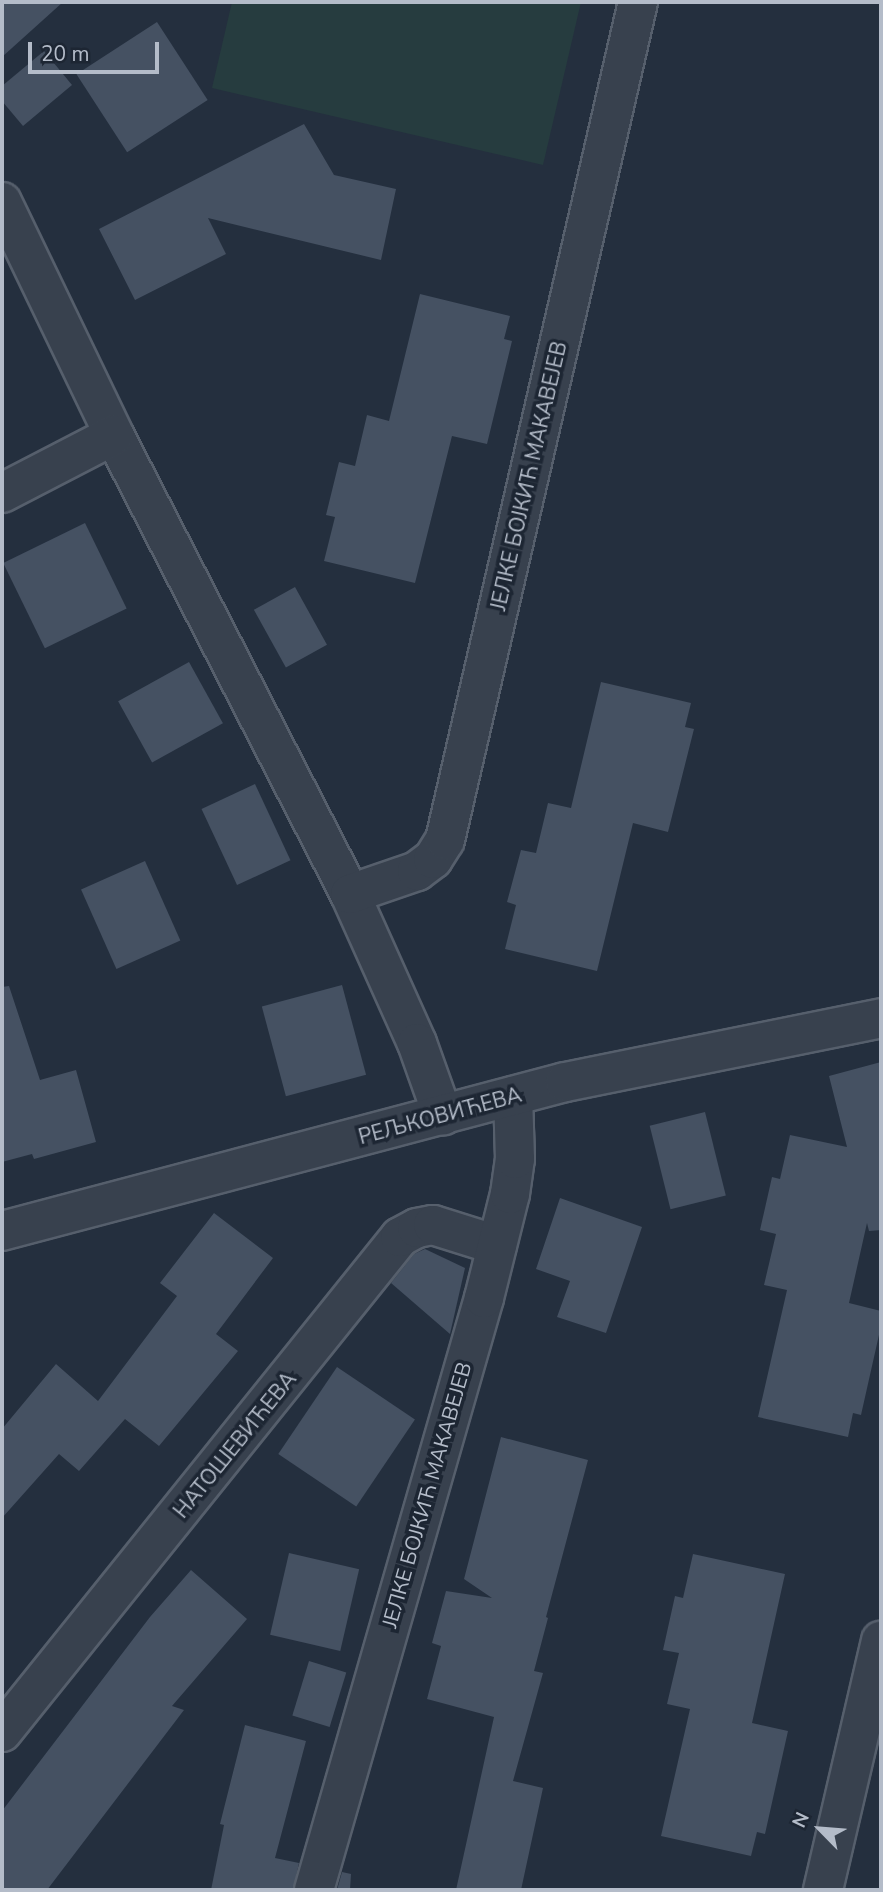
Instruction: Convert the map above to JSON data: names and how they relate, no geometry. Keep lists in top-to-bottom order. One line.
{"streets":{"street":["ЈЕЛКЕ БОЈКИЋ МАКАВЕЈЕВ","РЕЉКОВИЋЕВА","НАТОШЕВИЋЕВА"]},"crossings":[["ЈЕЛКЕ БОЈКИЋ МАКАВЕЈЕВ","РЕЉКОВИЋЕВА"],["ЈЕЛКЕ БОЈКИЋ МАКАВЕЈЕВ","НАТОШЕВИЋЕВА"]],"scale_bar":"20 m","north":"top left"}
